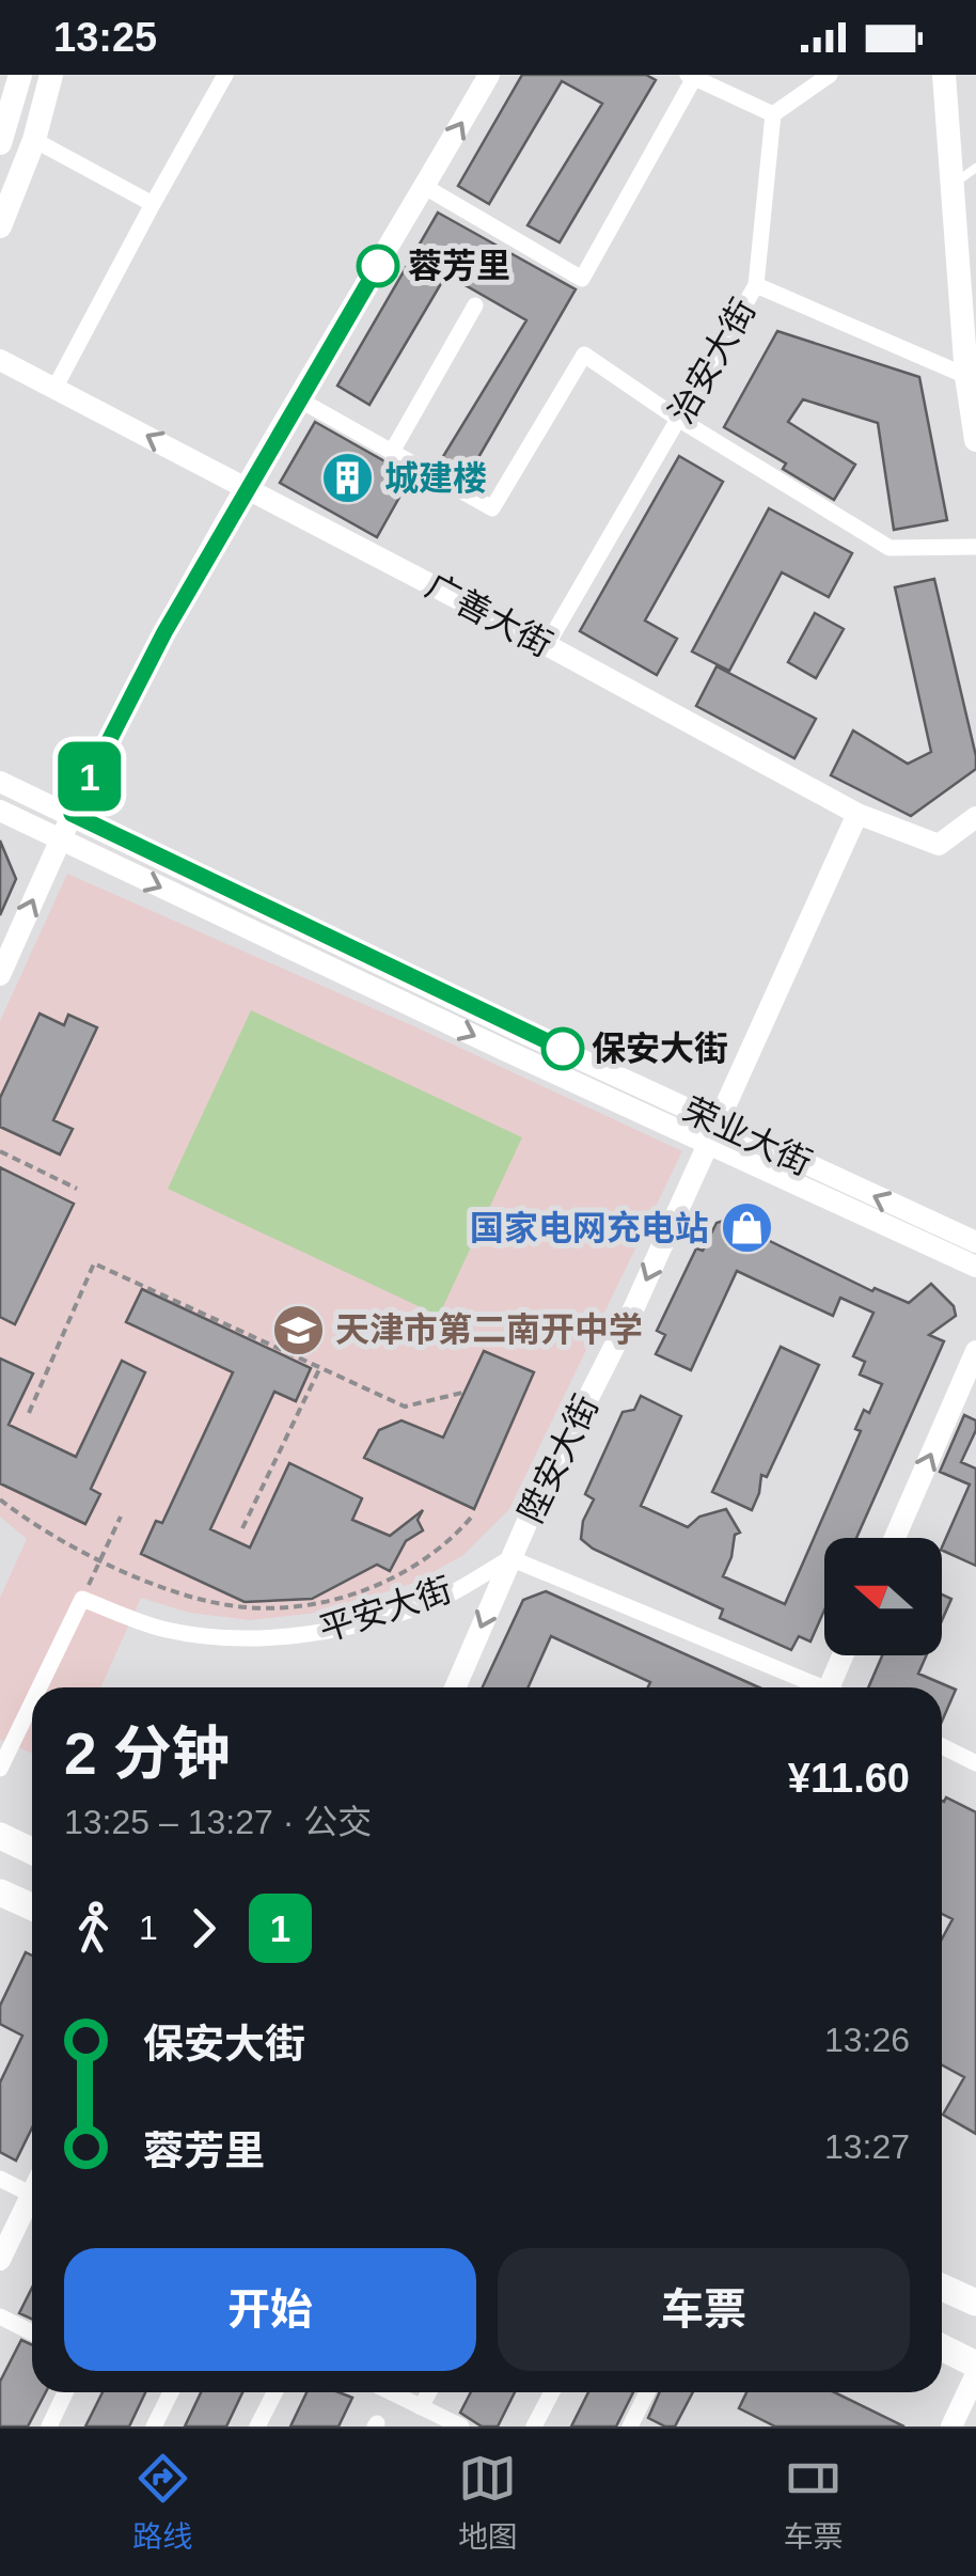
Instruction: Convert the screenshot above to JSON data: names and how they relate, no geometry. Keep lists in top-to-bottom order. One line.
{"streets":{"street":["治安大街","广善大街","荣业大街","陞安大街","平安大街"]},"crossings":[["治安大街","广善大街"],["广善大街","陞安大街"],["荣业大街","陞安大街"],["陞安大街","平安大街"]],"one_way":["陞安大街"],"places":{"other":["蓉芳里","保安大街"],"building":["城建楼"],"shop":["国家电网充电站"],"school or university":["天津市第二南开中学"]},"lines":["bus line 1"],"north":"left","page":{"status":"13:25","on_map":"1","heading":["2 分钟","13:25 – 13:27 · 公交","¥11.60"],"legs":["1","1"],"list":[{"name":"保安大街","value":"13:26"},{"name":"蓉芳里","value":"13:27"}],"buttons":["开始","车票"],"tabs":["路线","地图","车票"]}}
